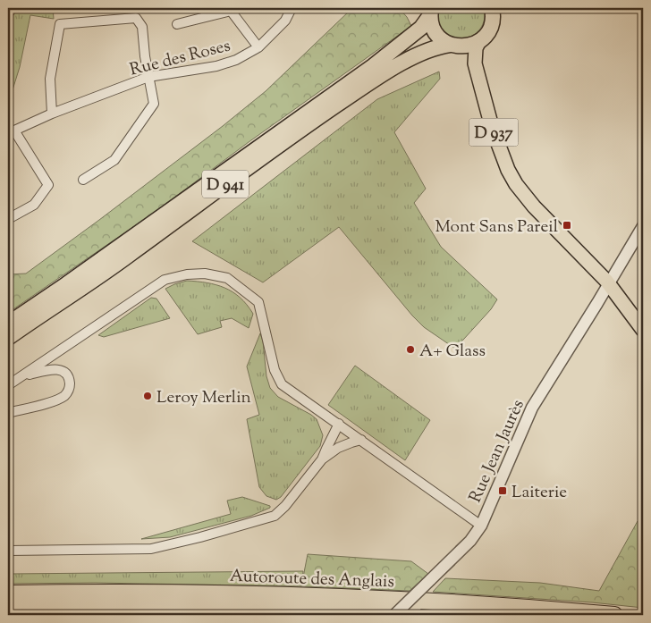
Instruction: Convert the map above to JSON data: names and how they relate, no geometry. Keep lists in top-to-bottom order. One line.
{"streets":{"highway":["D 941","Autoroute des Anglais"],"main road":["D 937"],"street":["Rue des Roses","Rue Jean Jaurès"]},"crossings":[["D 937","D 941"],["D 937","Rue Jean Jaurès"]],"places":{"transit":["Mont Sans Pareil","Laiterie"],"other":["A+ Glass","Leroy Merlin"]}}
